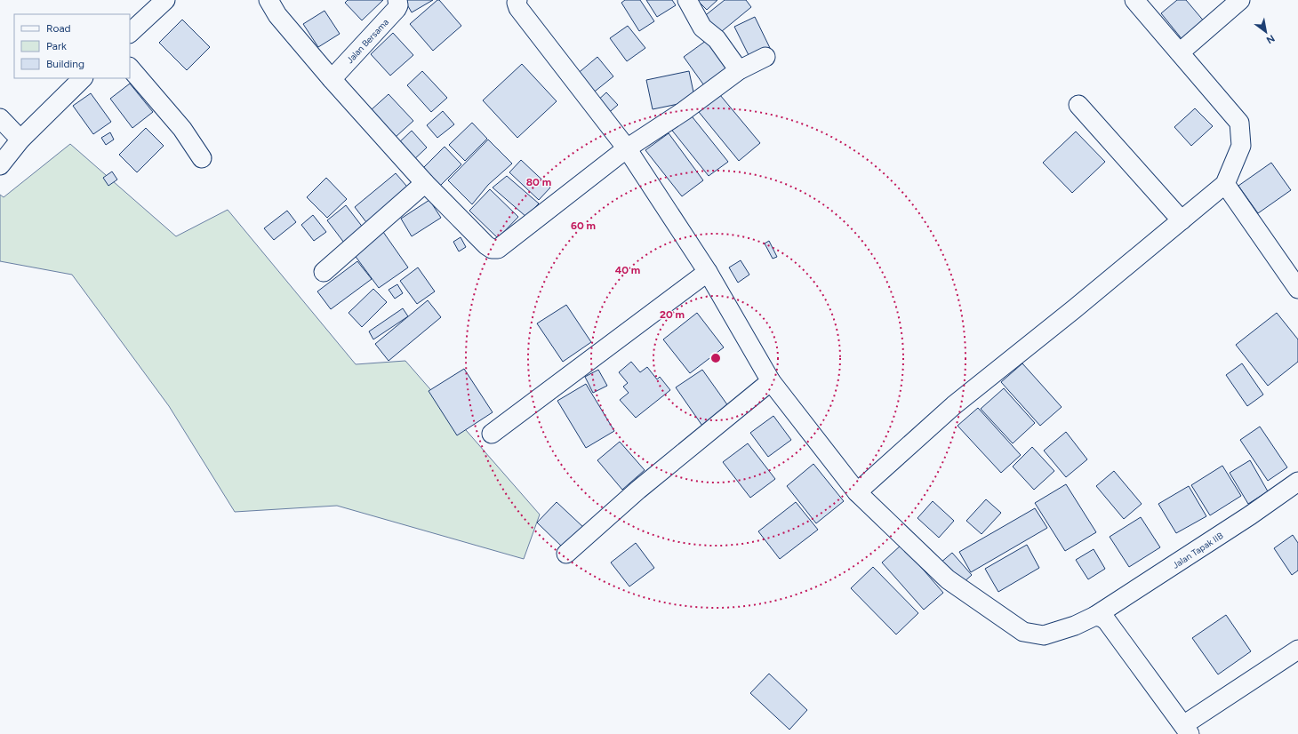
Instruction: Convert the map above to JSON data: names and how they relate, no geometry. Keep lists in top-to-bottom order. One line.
{"streets":{"street":["Jalan Bersama","Jalan Tapak IIB"]},"legend":["Road","Park","Building"],"north":"bottom right","rings":["80 m","60 m","40 m","20 m"]}
